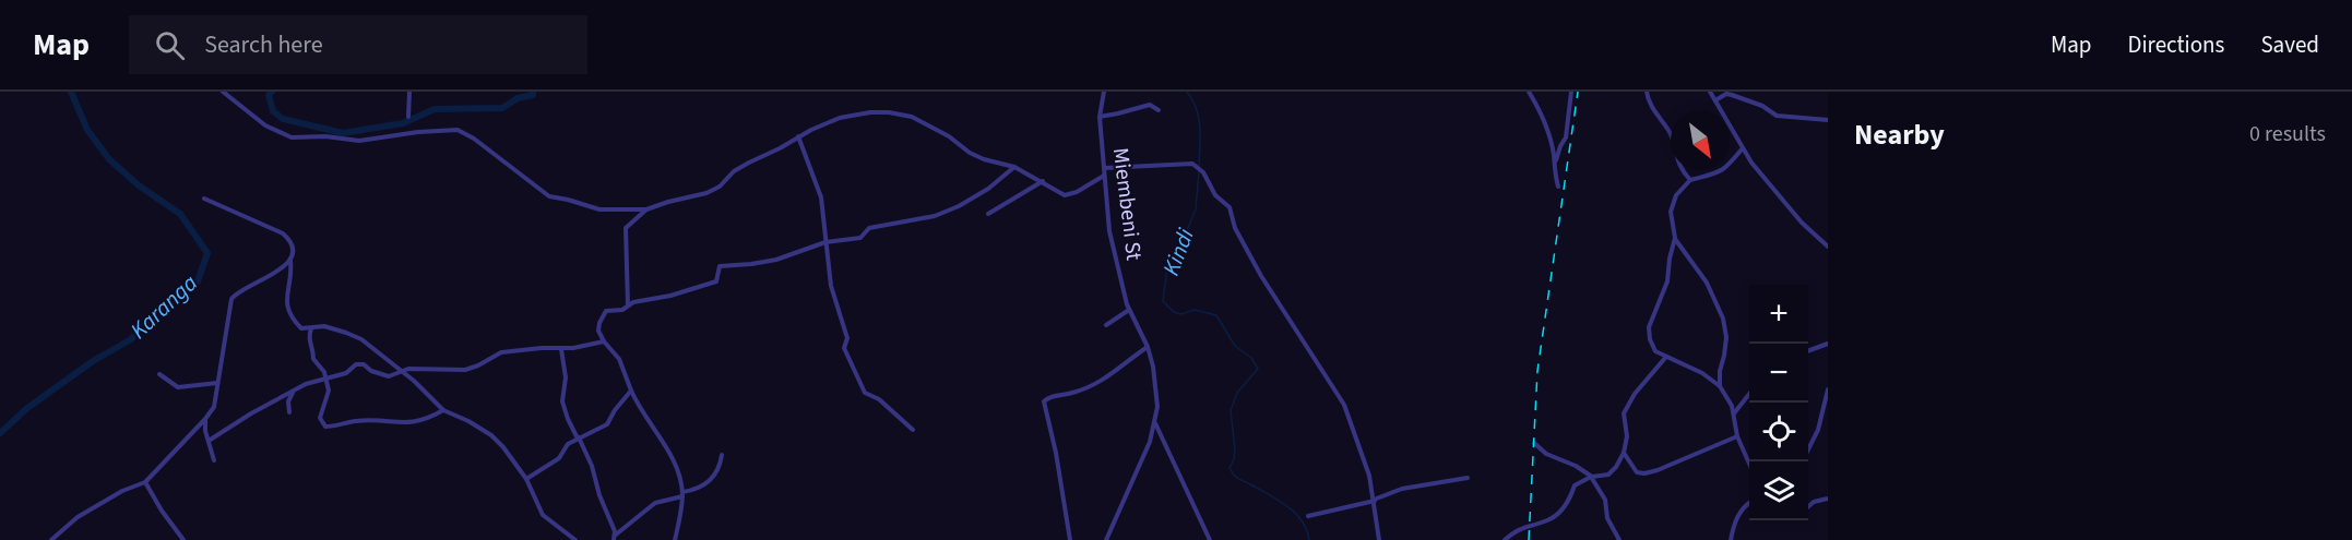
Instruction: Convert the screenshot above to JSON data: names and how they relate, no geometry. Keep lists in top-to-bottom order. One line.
{"streets":{"street":["Miembeni St"]},"water":["Kindi","Karanga"],"north":"bottom right","page":{"header":"Map","search":"Search here","nav":["Map","Directions","Saved"],"heading":["Nearby","0 results"],"map_buttons":["+","−"]}}
